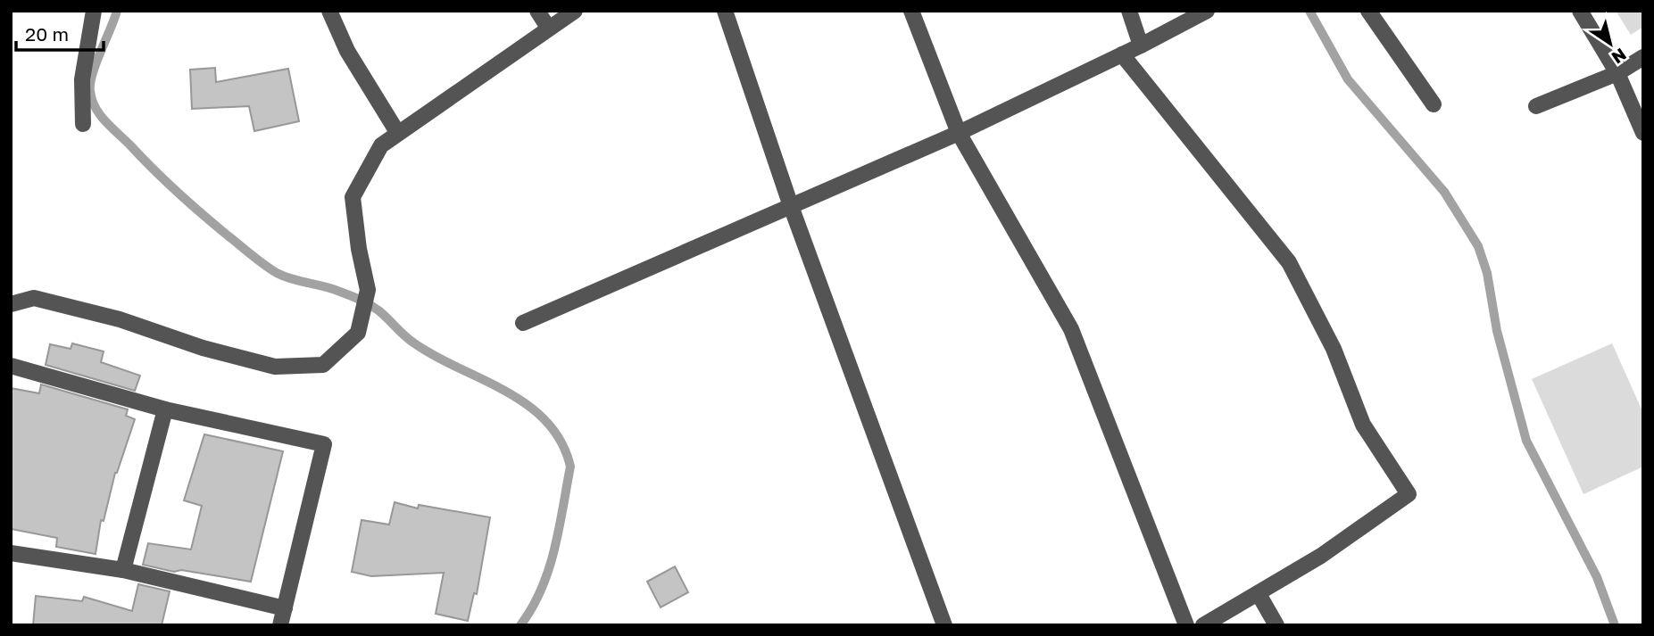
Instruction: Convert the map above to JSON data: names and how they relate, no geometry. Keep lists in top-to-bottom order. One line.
{"scale_bar":"20 m","north":"bottom right"}
